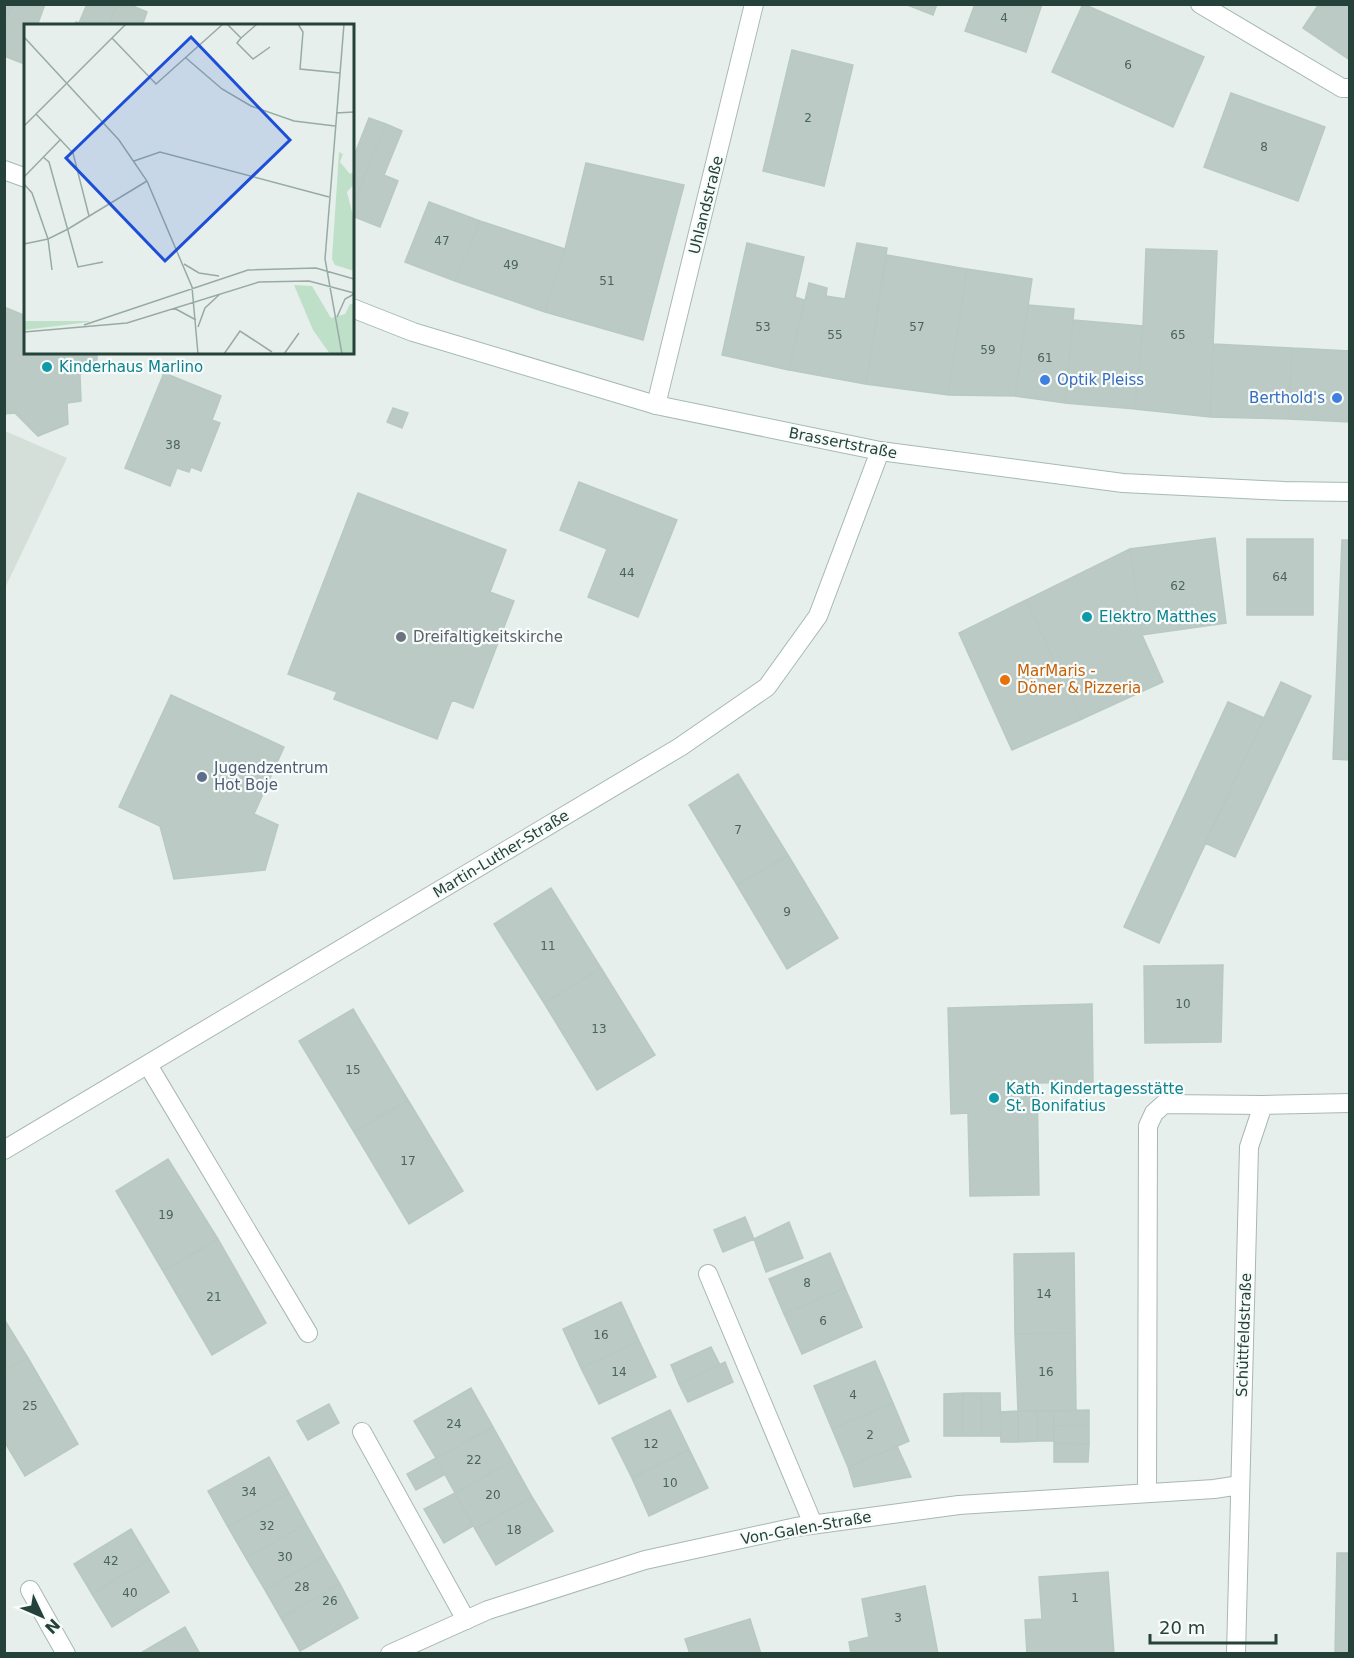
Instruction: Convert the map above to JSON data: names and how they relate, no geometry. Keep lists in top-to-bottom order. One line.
{"streets":{"street":["Uhlandstraße","Brassertstraße","Martin-Luther-Straße","Schüttfeldstraße","Von-Galen-Straße"]},"crossings":[["Uhlandstraße","Brassertstraße"],["Brassertstraße","Martin-Luther-Straße"],["Schüttfeldstraße","Von-Galen-Straße"]],"places":["Kinderhaus Marlino","Optik Pleiss","Berthold's","Elektro Matthes","Dreifaltigkeitskirche","MarMaris - Döner & Pizzeria","Jugendzentrum Hot Boje","Kath. Kindertagesstätte St. Bonifatius"],"house_numbers":["4","6","2","8","47","49","51","53","57","55","65","59","61","38","44","64","62","7","9","11","10","13","15","17","19","8","14","21","6","16","14","16","4","25","24","2","12","22","10","34","20","32","18","30","42","28","40","1","26","3"],"scale_bar":"20 m","north":"bottom right"}
